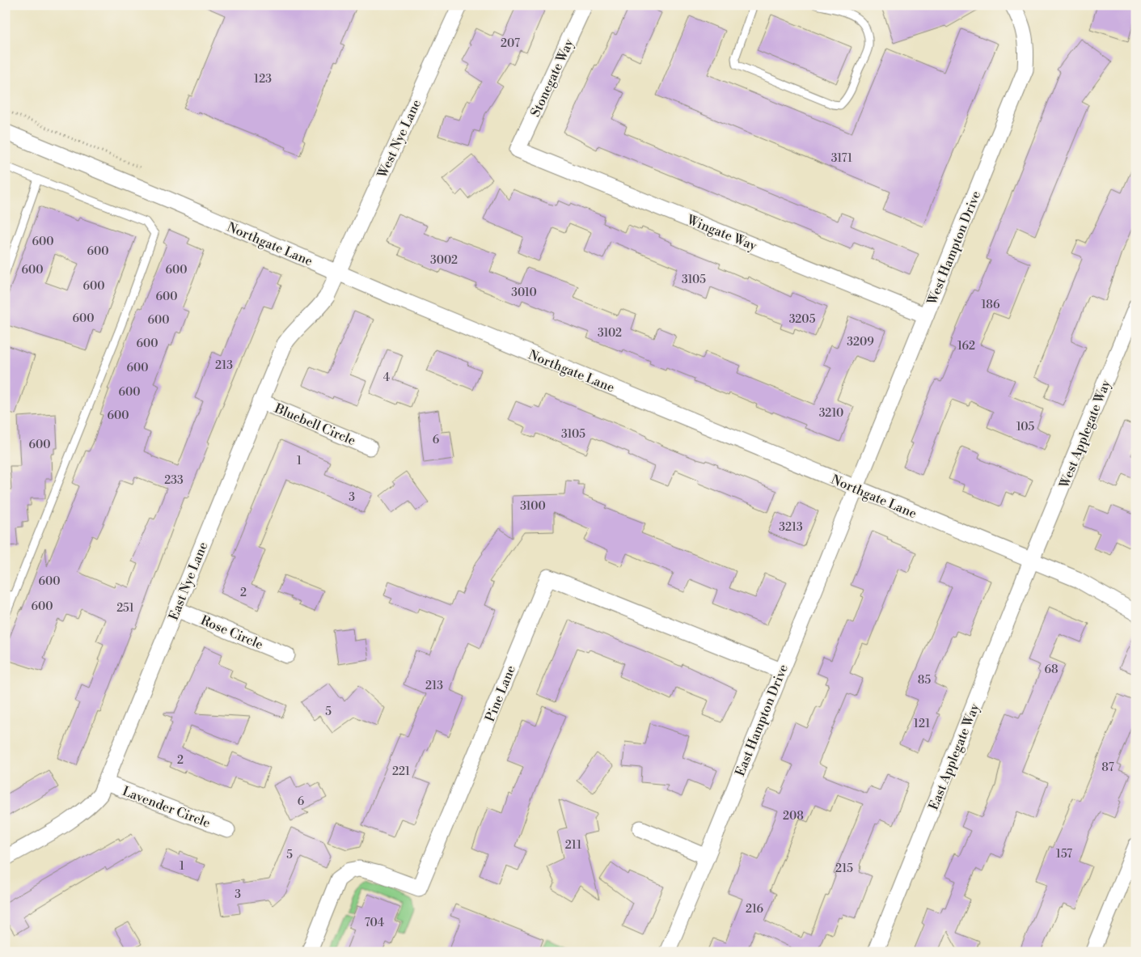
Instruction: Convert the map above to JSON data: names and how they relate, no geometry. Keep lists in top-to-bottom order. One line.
{"streets":{"street":["Stonegate Way","West Nye Lane","Wingate Way","Northgate Lane","West Hampton Drive","Bluebell Circle","West Applegate Way","East Nye Lane","Rose Circle","Pine Lane","East Hampton Drive","East Applegate Way","Lavender Circle"]},"crossings":[["Stonegate Way","Wingate Way"],["West Nye Lane","Northgate Lane"],["West Nye Lane","East Nye Lane"],["Wingate Way","West Hampton Drive"],["Northgate Lane","West Hampton Drive"],["Northgate Lane","West Applegate Way"],["Northgate Lane","East Nye Lane"],["Northgate Lane","East Hampton Drive"],["Northgate Lane","East Applegate Way"],["West Hampton Drive","East Hampton Drive"],["Bluebell Circle","East Nye Lane"],["West Applegate Way","East Applegate Way"],["East Nye Lane","Rose Circle"],["East Nye Lane","Lavender Circle"],["Pine Lane","East Hampton Drive"]],"house_numbers":["207","123","3171","600","600","3002","600","600","3105","600","3010","600","186","600","3205","600","3102","3209","600","162","213","600","4","600","3210","600","105","3105","6","600","1","233","3","3100","3213","600","2","600","251","68","85","213","5","121","2","87","221","6","208","211","157","5","1","215","3","216","704"]}
